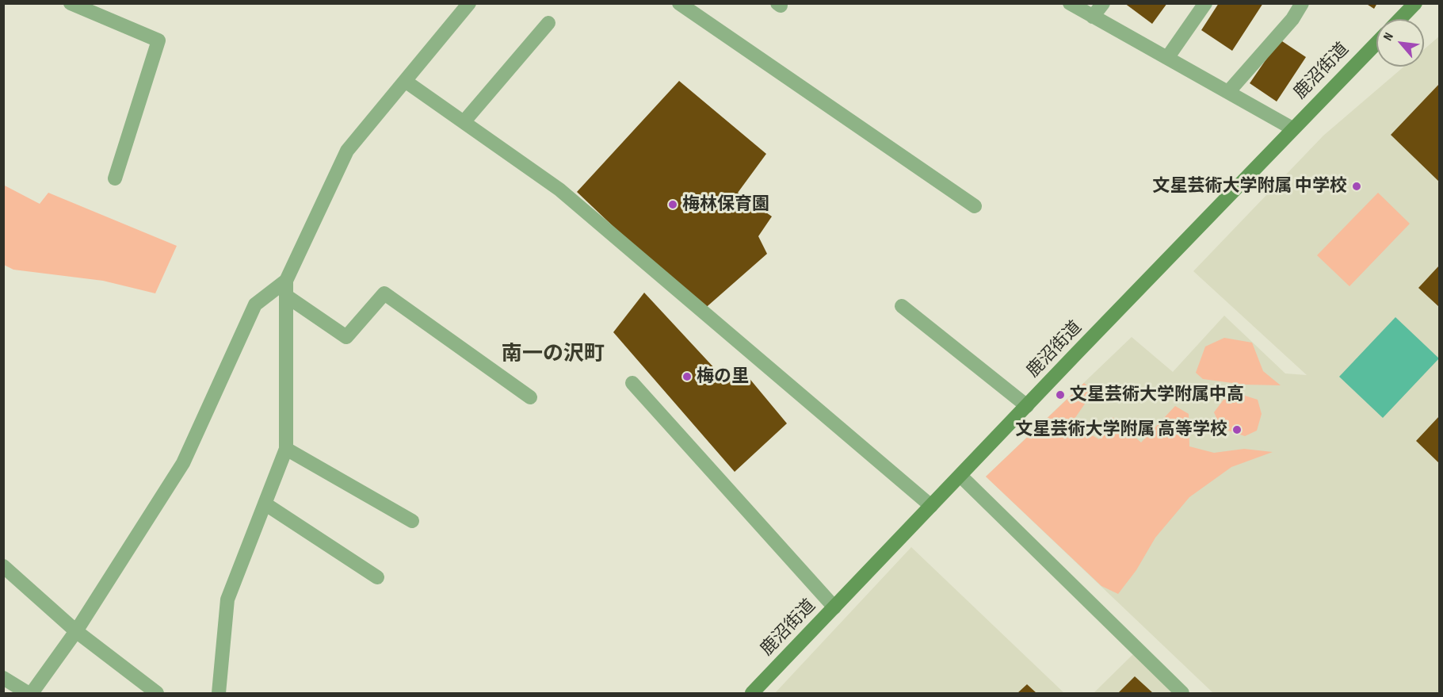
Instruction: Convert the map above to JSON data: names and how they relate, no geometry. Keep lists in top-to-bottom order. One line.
{"streets":{"street":["鹿沼街道"]},"districts":["南一の沢町"],"places":["文星芸術大学附属 中学校","梅林保育園","梅の里","文星芸術大学附属中高","文星芸術大学附属 高等学校"],"north":"top left"}
